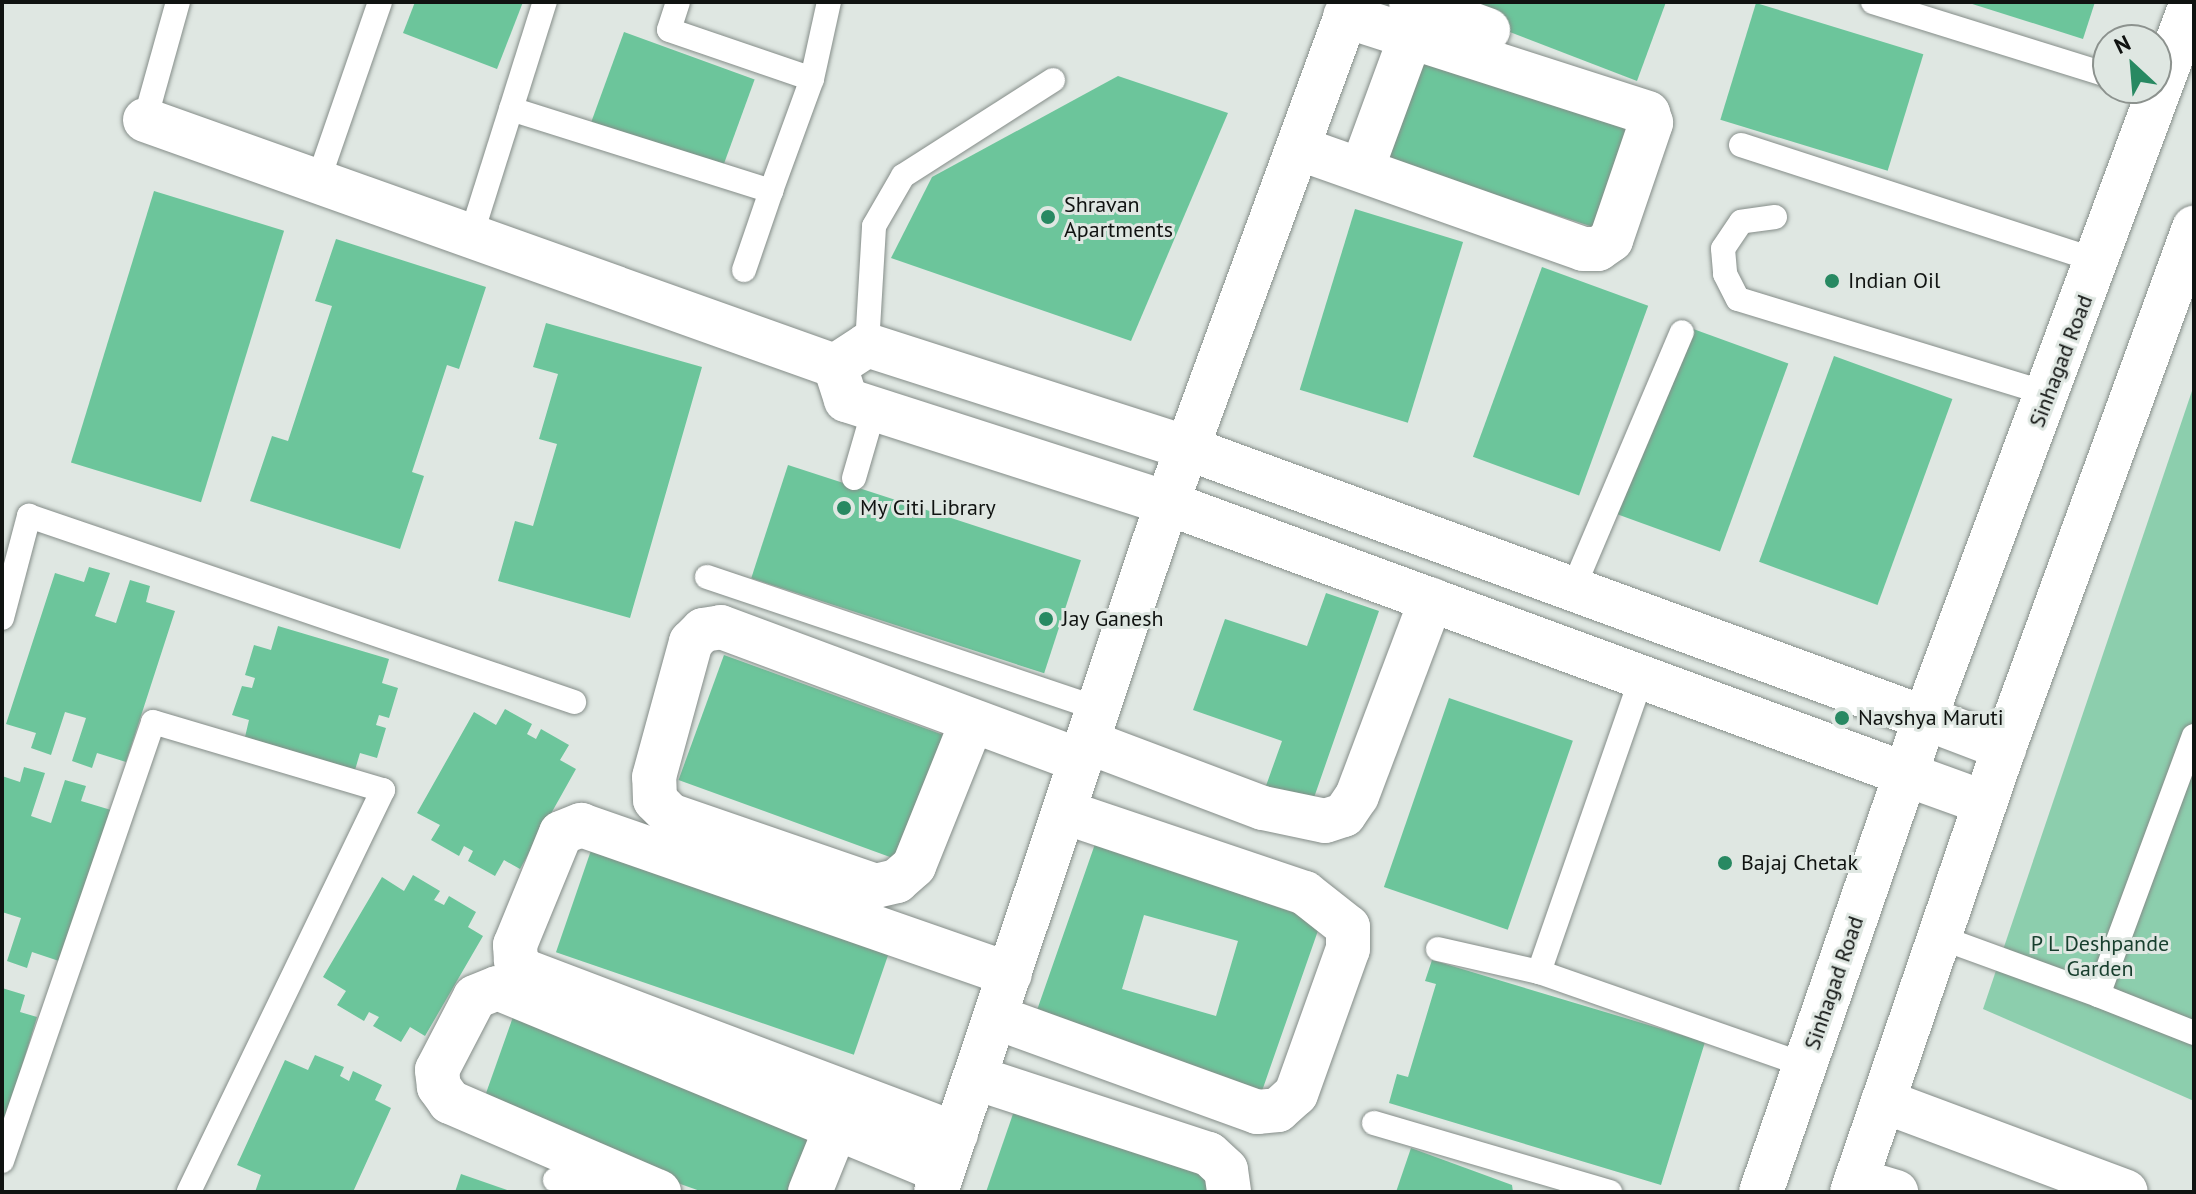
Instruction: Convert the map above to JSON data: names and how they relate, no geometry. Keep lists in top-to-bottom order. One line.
{"streets":{"street":["Sinhagad Road"]},"parks":["P L Deshpande Garden"],"places":["Shravan Apartments","Indian Oil","My Citi Library","Jay Ganesh","Navshya Maruti","Bajaj Chetak"],"north":"top left"}
